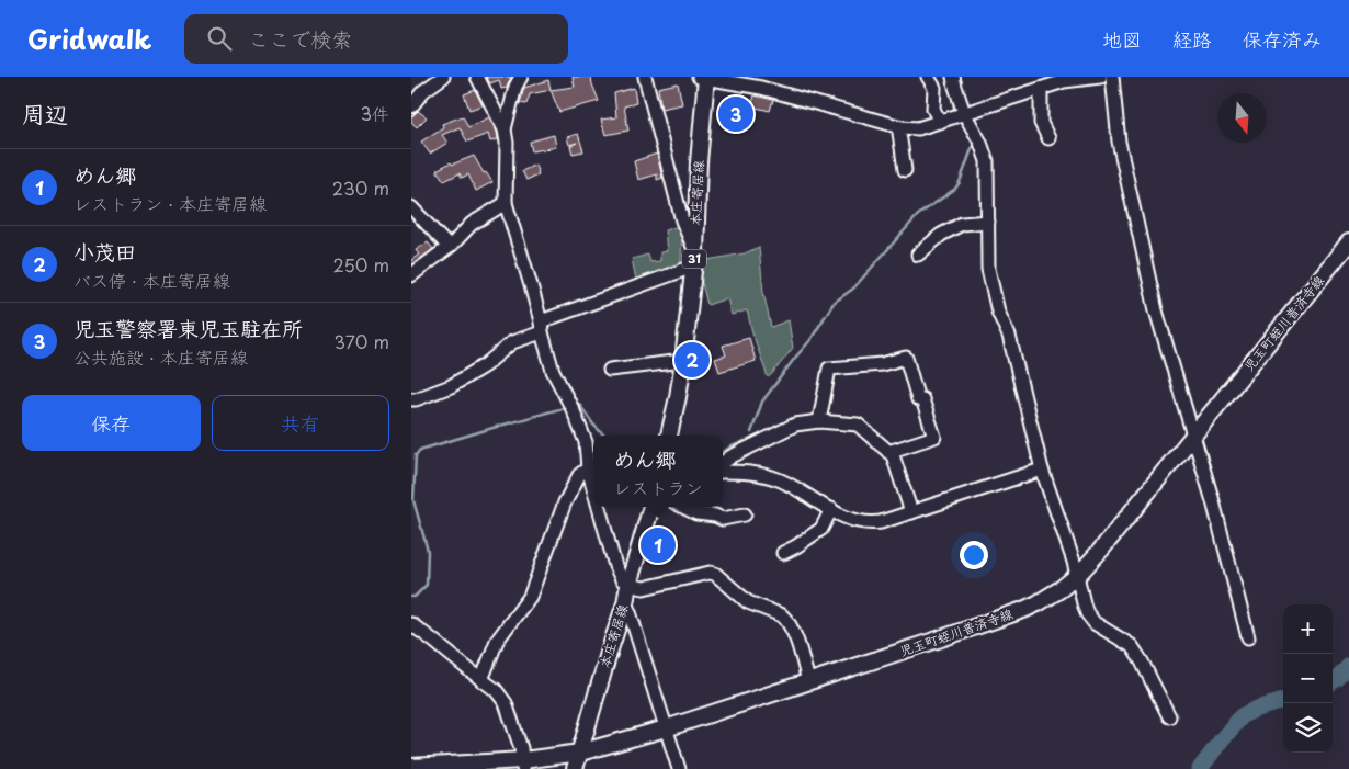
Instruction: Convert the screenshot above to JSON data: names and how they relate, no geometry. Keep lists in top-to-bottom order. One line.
{"streets":{"main road":["本庄寄居線","31","児玉町蛭川普済寺線"]},"crossings":[["本庄寄居線","児玉町蛭川普済寺線"]],"north":"bottom","page":{"header":"Gridwalk","search":"ここで検索","nav":["地図","経路","保存済み"],"heading":["周辺","3件"],"pins":["3","2","1"],"list":[{"mark":"1","name":"めん郷","note":"レストラン · 本庄寄居線","value":"230 m"},{"mark":"2","name":"小茂田","note":"バス停 · 本庄寄居線","value":"250 m"},{"mark":"3","name":"児玉警察署東児玉駐在所","note":"公共施設 · 本庄寄居線","value":"370 m"}],"buttons":["保存","共有"],"popup":["めん郷","レストラン"],"map_buttons":["+","−"]}}
